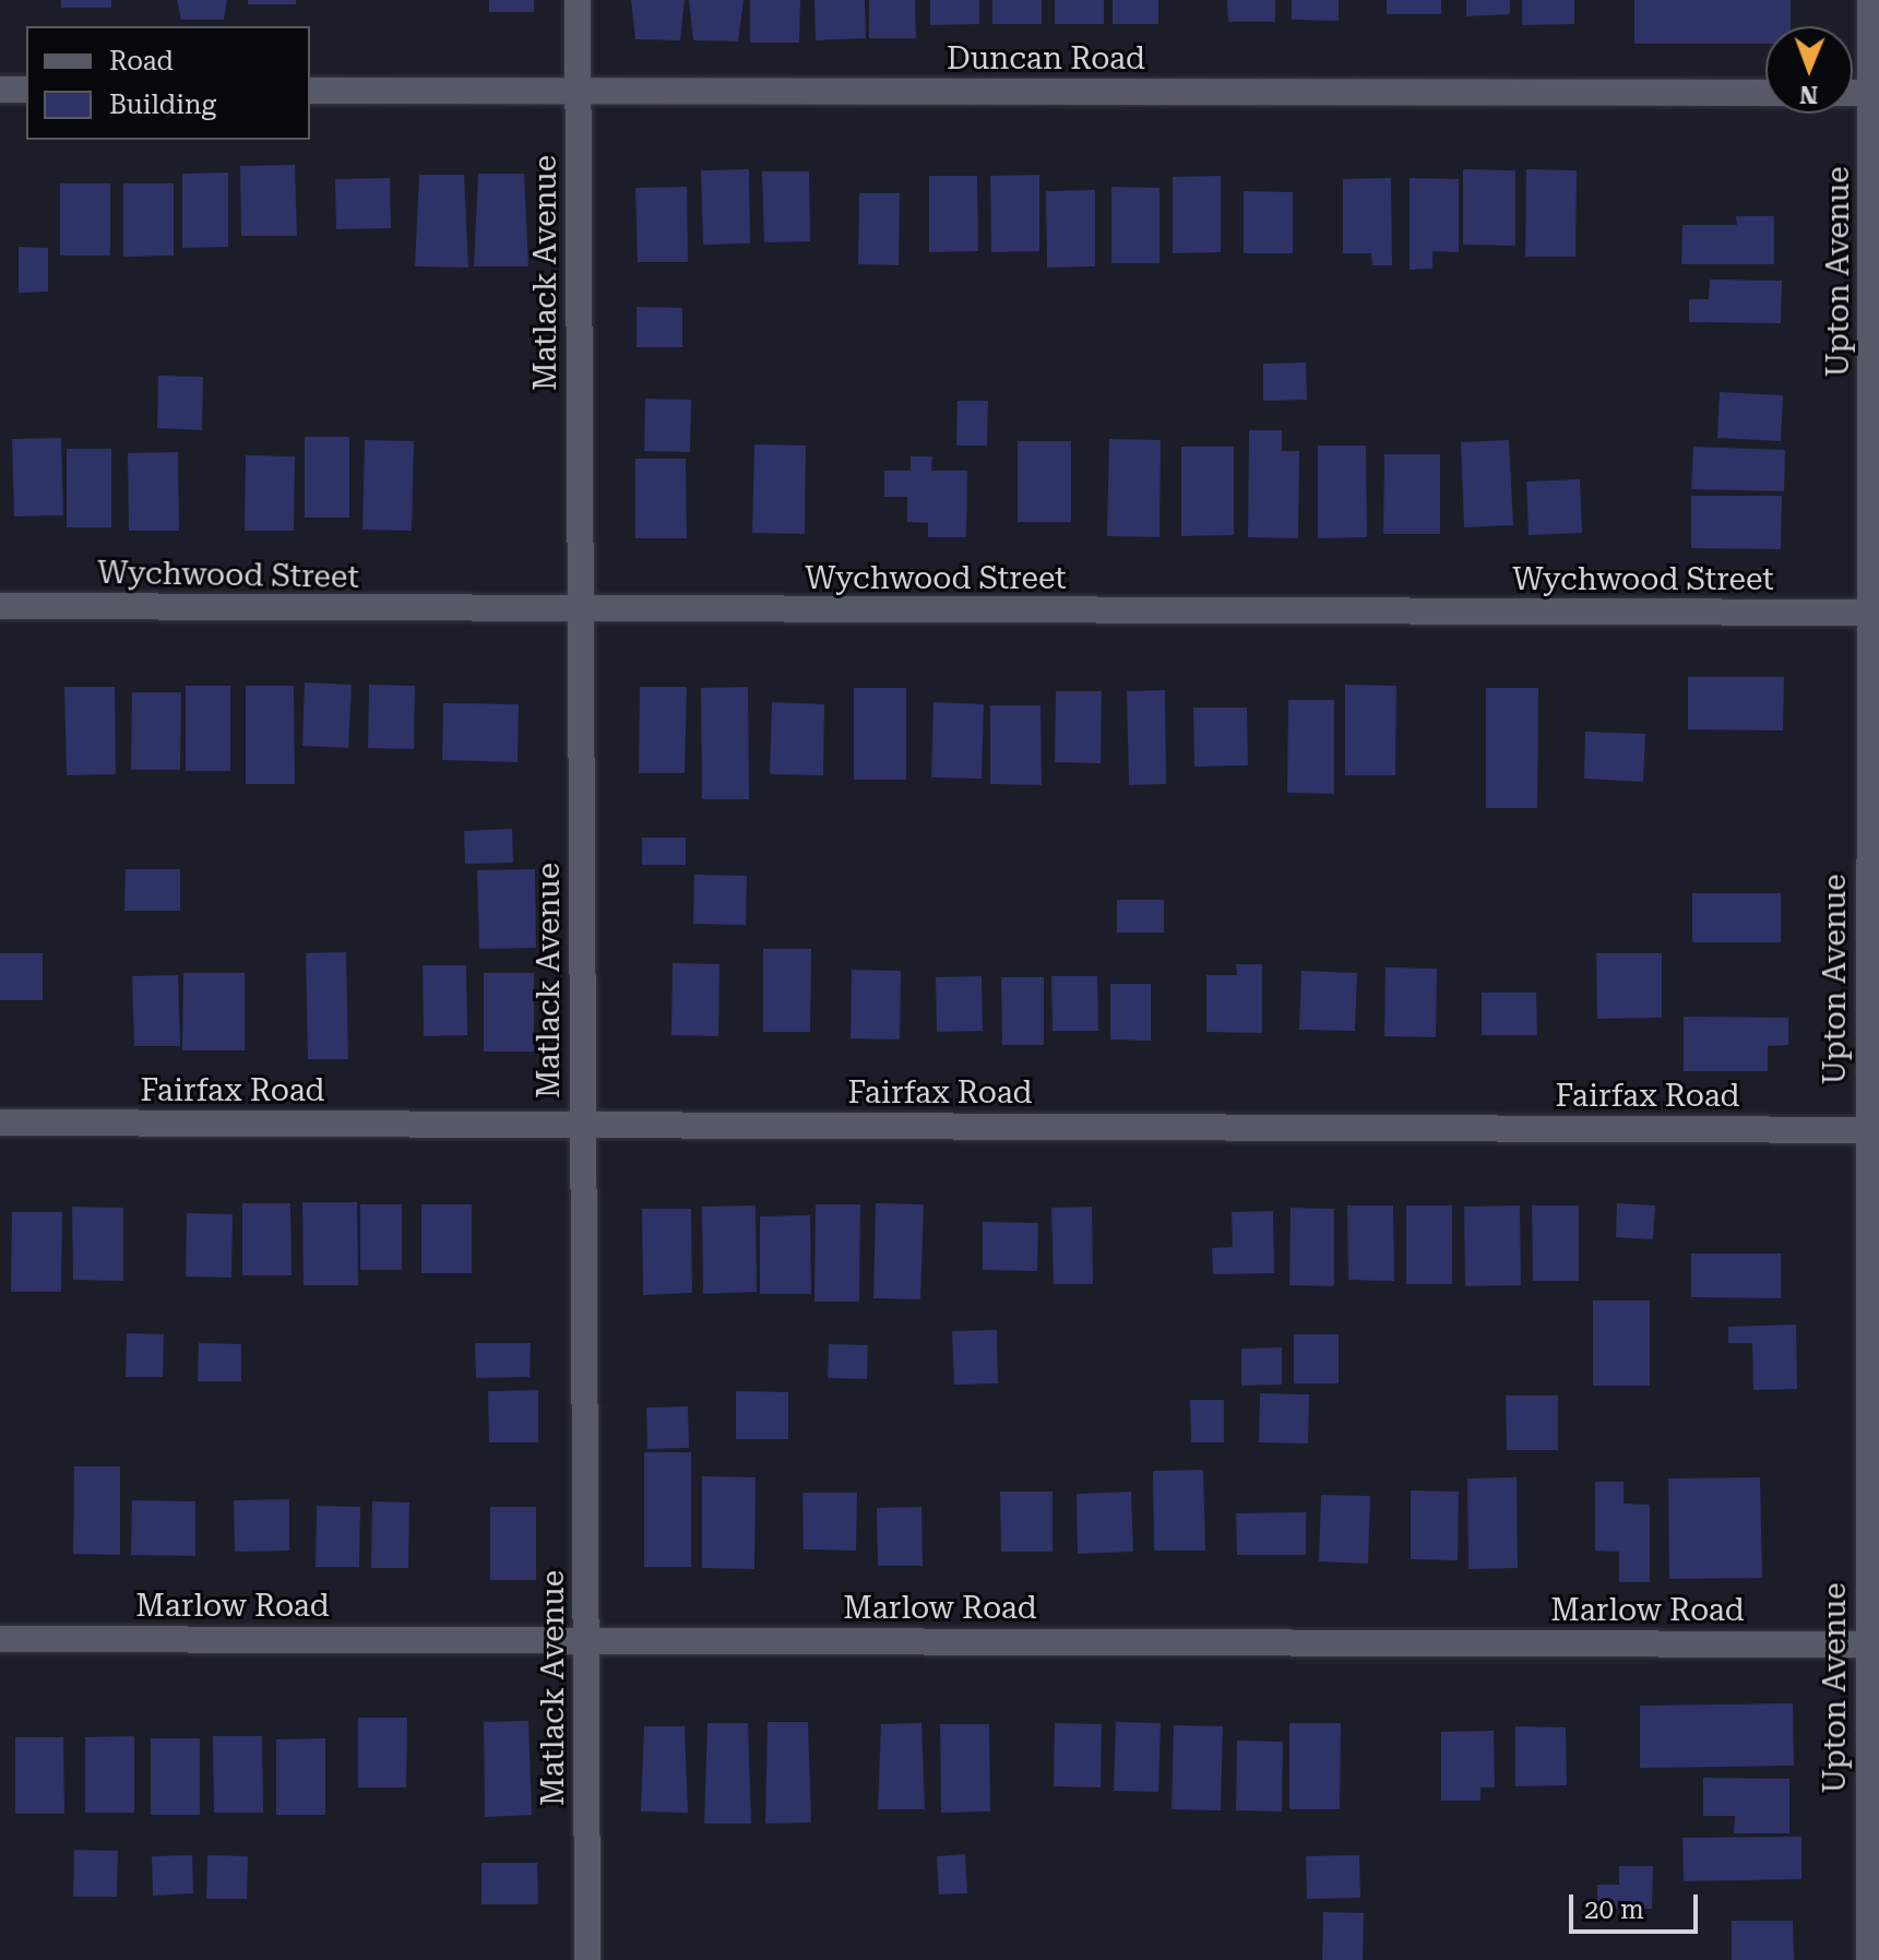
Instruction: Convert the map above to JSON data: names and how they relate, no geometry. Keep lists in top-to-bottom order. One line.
{"streets":{"street":["Duncan Road","Upton Avenue","Matlack Avenue","Wychwood Street","Fairfax Road","Marlow Road"]},"crossings":[["Duncan Road","Matlack Avenue"],["Upton Avenue","Wychwood Street"],["Upton Avenue","Fairfax Road"],["Upton Avenue","Marlow Road"],["Matlack Avenue","Wychwood Street"],["Matlack Avenue","Fairfax Road"],["Matlack Avenue","Marlow Road"]],"legend":["Road","Building"],"scale_bar":"20 m","north":"bottom"}
